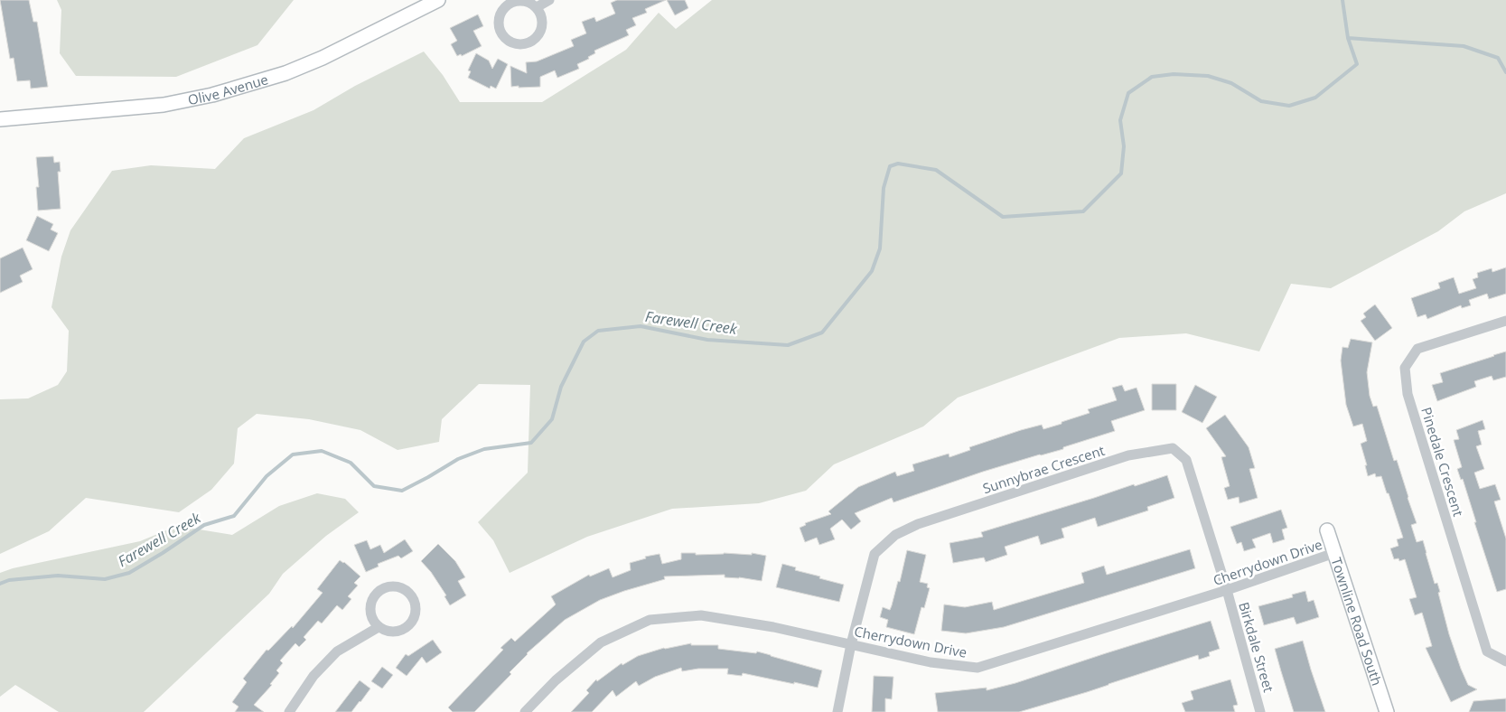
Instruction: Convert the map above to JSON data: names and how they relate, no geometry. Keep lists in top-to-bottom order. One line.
{"streets":{"main road":["Olive Avenue","Townline Road South"],"street":["Pinedale Crescent","Sunnybrae Crescent","Cherrydown Drive","Birkdale Street"]},"crossings":[["Sunnybrae Crescent","Cherrydown Drive"],["Sunnybrae Crescent","Birkdale Street"],["Cherrydown Drive","Townline Road South"],["Cherrydown Drive","Birkdale Street"]],"water":["Farewell Creek"]}
